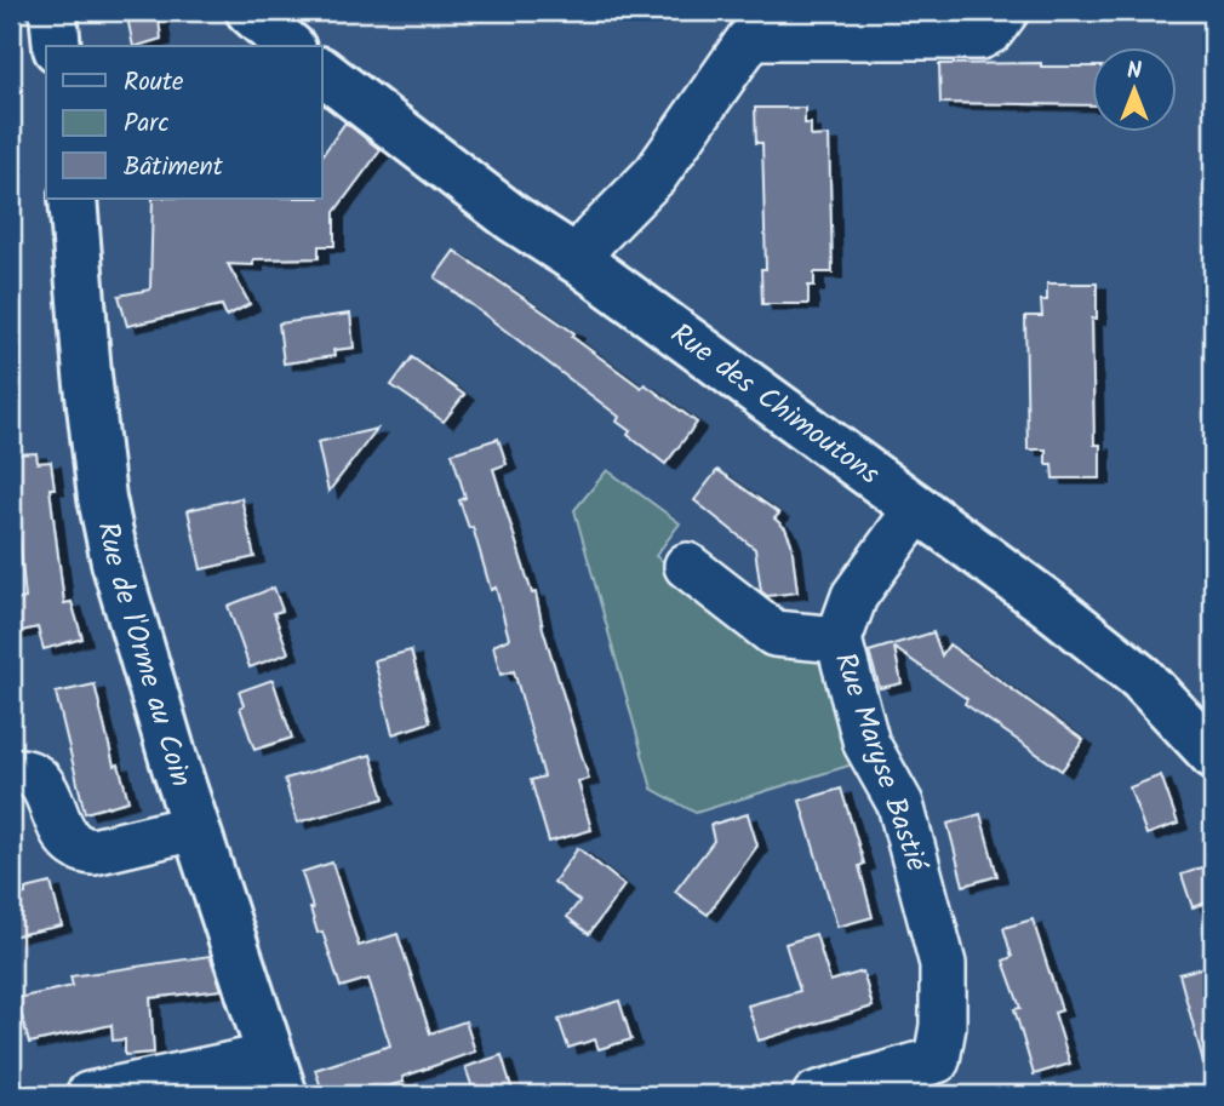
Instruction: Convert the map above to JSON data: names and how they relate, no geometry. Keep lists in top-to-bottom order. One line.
{"streets":{"main road":["Rue des Chimoutons","Rue de l'Orme au Coin"],"street":["Rue Maryse Bastié"]},"crossings":[["Rue des Chimoutons","Rue Maryse Bastié"]],"legend":["Route","Parc","Bâtiment"],"north":"top"}
